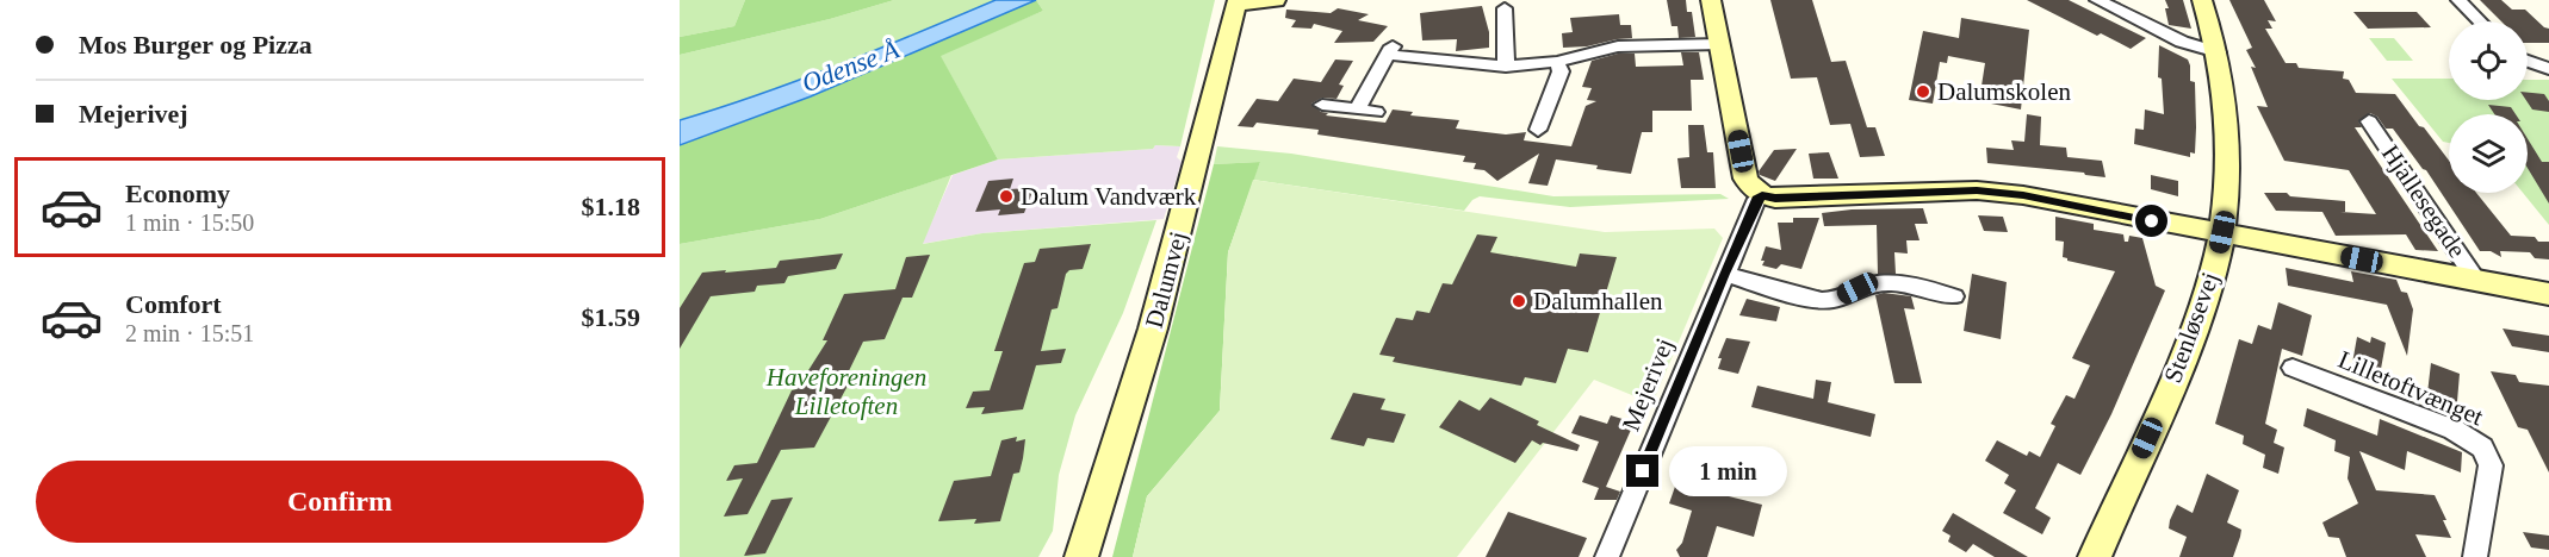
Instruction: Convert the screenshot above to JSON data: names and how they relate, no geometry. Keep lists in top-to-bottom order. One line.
{"streets":{"street":["Hjallesegade","Dalumvej","Stenløsevej","Mejerivej","Lilletoftvænget"]},"crossings":[["Hjallesegade","Stenløsevej"],["Hjallesegade","Mejerivej"]],"water":["Odense Å"],"parks":["Haveforeningen Lilletoften"],"places":["Dalumskolen","Dalum Vandværk","Dalumhallen"],"page":{"banner":["Mos Burger og Pizza","Mejerivej"],"list":[{"name":"Economy","note":"1 min · 15:50","value":"$1.18"},{"name":"Comfort","note":"2 min · 15:51","value":"$1.59"}],"buttons":"Confirm","bubble":"1 min"}}
